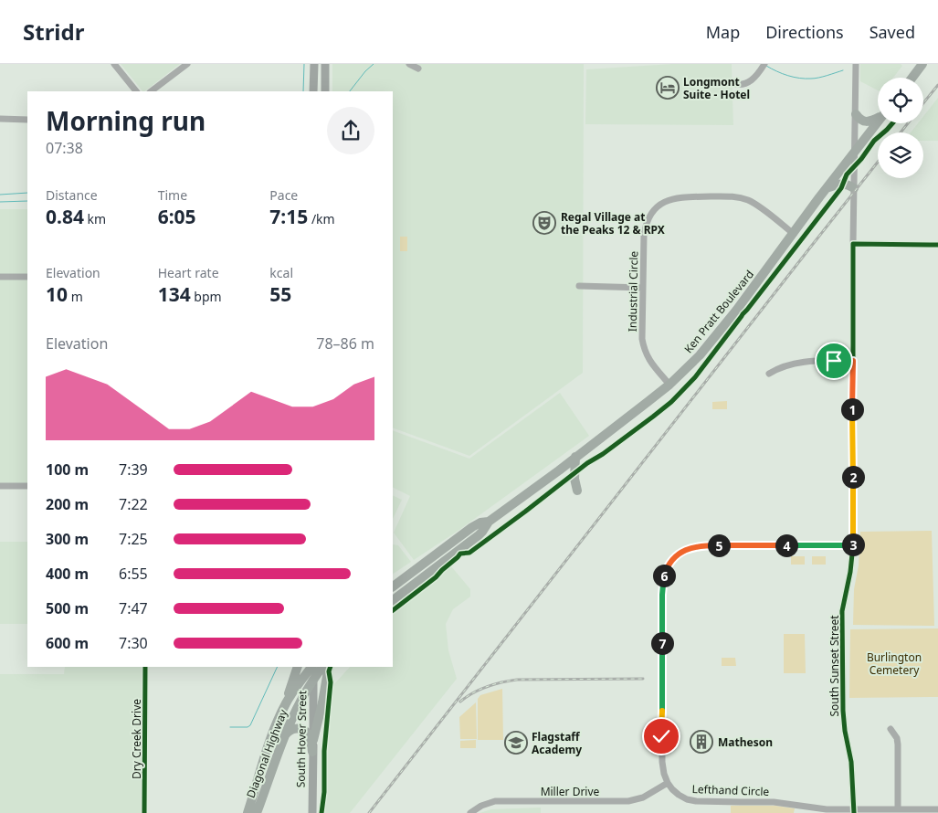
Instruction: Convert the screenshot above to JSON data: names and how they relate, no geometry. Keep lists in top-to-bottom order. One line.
{"streets":{"highway":["Ken Pratt Boulevard","Diagonal Highway"],"main road":["South Hover Street"],"street":["Industrial Circle","South Sunset Street","Dry Creek Drive","Lefthand Circle","Miller Drive"]},"crossings":[["Industrial Circle","Ken Pratt Boulevard"],["Ken Pratt Boulevard","South Sunset Street"],["South Sunset Street","Lefthand Circle"],["South Hover Street","Diagonal Highway"],["Lefthand Circle","Miller Drive"]],"parks":["Burlington Cemetery"],"places":{"hotel":["Longmont Suite - Hotel"],"theatre":["Regal Village at the Peaks 12 & RPX"],"building":["Matheson"],"school or university":["Flagstaff Academy"]},"page":{"header":"Stridr","nav":["Map","Directions","Saved"],"heading":["Morning run","07:38"],"stats":[["Distance","0.84 km"],["Time","6:05"],["Pace","7:15 /km"],["Elevation","10 m"],["Heart rate","134 bpm"],["kcal","55"]],"chart":["Elevation","78–86 m"],"pins":["1","2","3","4","5","6","7"],"list":[{"name":"100 m","note":"7:39"},{"name":"200 m","note":"7:22"},{"name":"300 m","note":"7:25"},{"name":"400 m","note":"6:55"},{"name":"500 m","note":"7:47"},{"name":"600 m","note":"7:30"}]}}
